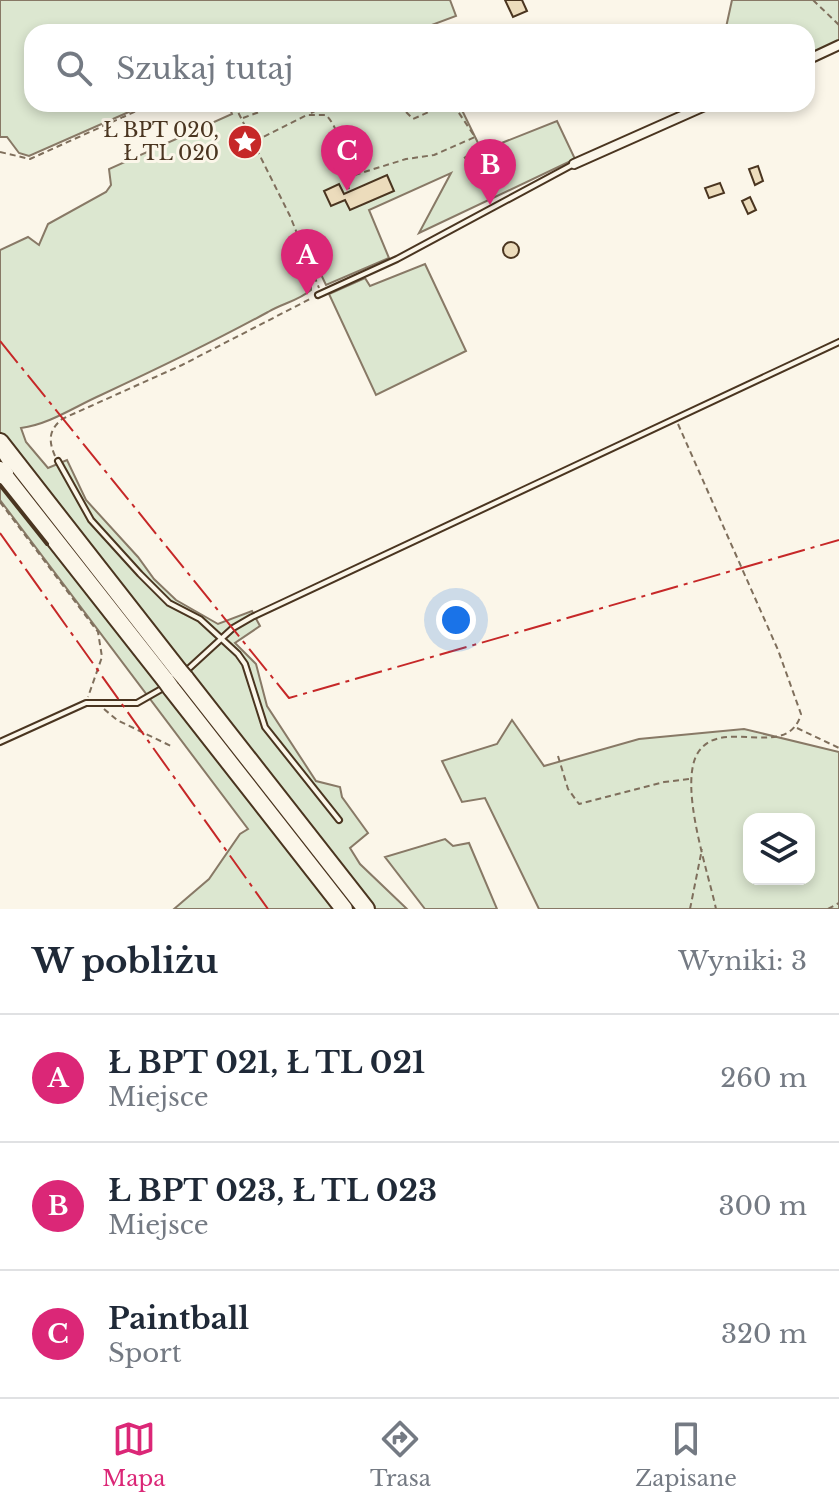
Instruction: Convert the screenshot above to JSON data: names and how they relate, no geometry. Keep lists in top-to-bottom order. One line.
{"places":{"place":["Ł BPT 020, Ł TL 020"]},"page":{"search":"Szukaj tutaj","pins":["C","B","A"],"heading":["W pobliżu","Wyniki: 3"],"list":[{"mark":"A","name":"Ł BPT 021, Ł TL 021","note":"Miejsce","value":"260 m"},{"mark":"B","name":"Ł BPT 023, Ł TL 023","note":"Miejsce","value":"300 m"},{"mark":"C","name":"Paintball","note":"Sport","value":"320 m"}],"nav":["Mapa","Trasa","Zapisane"]}}
